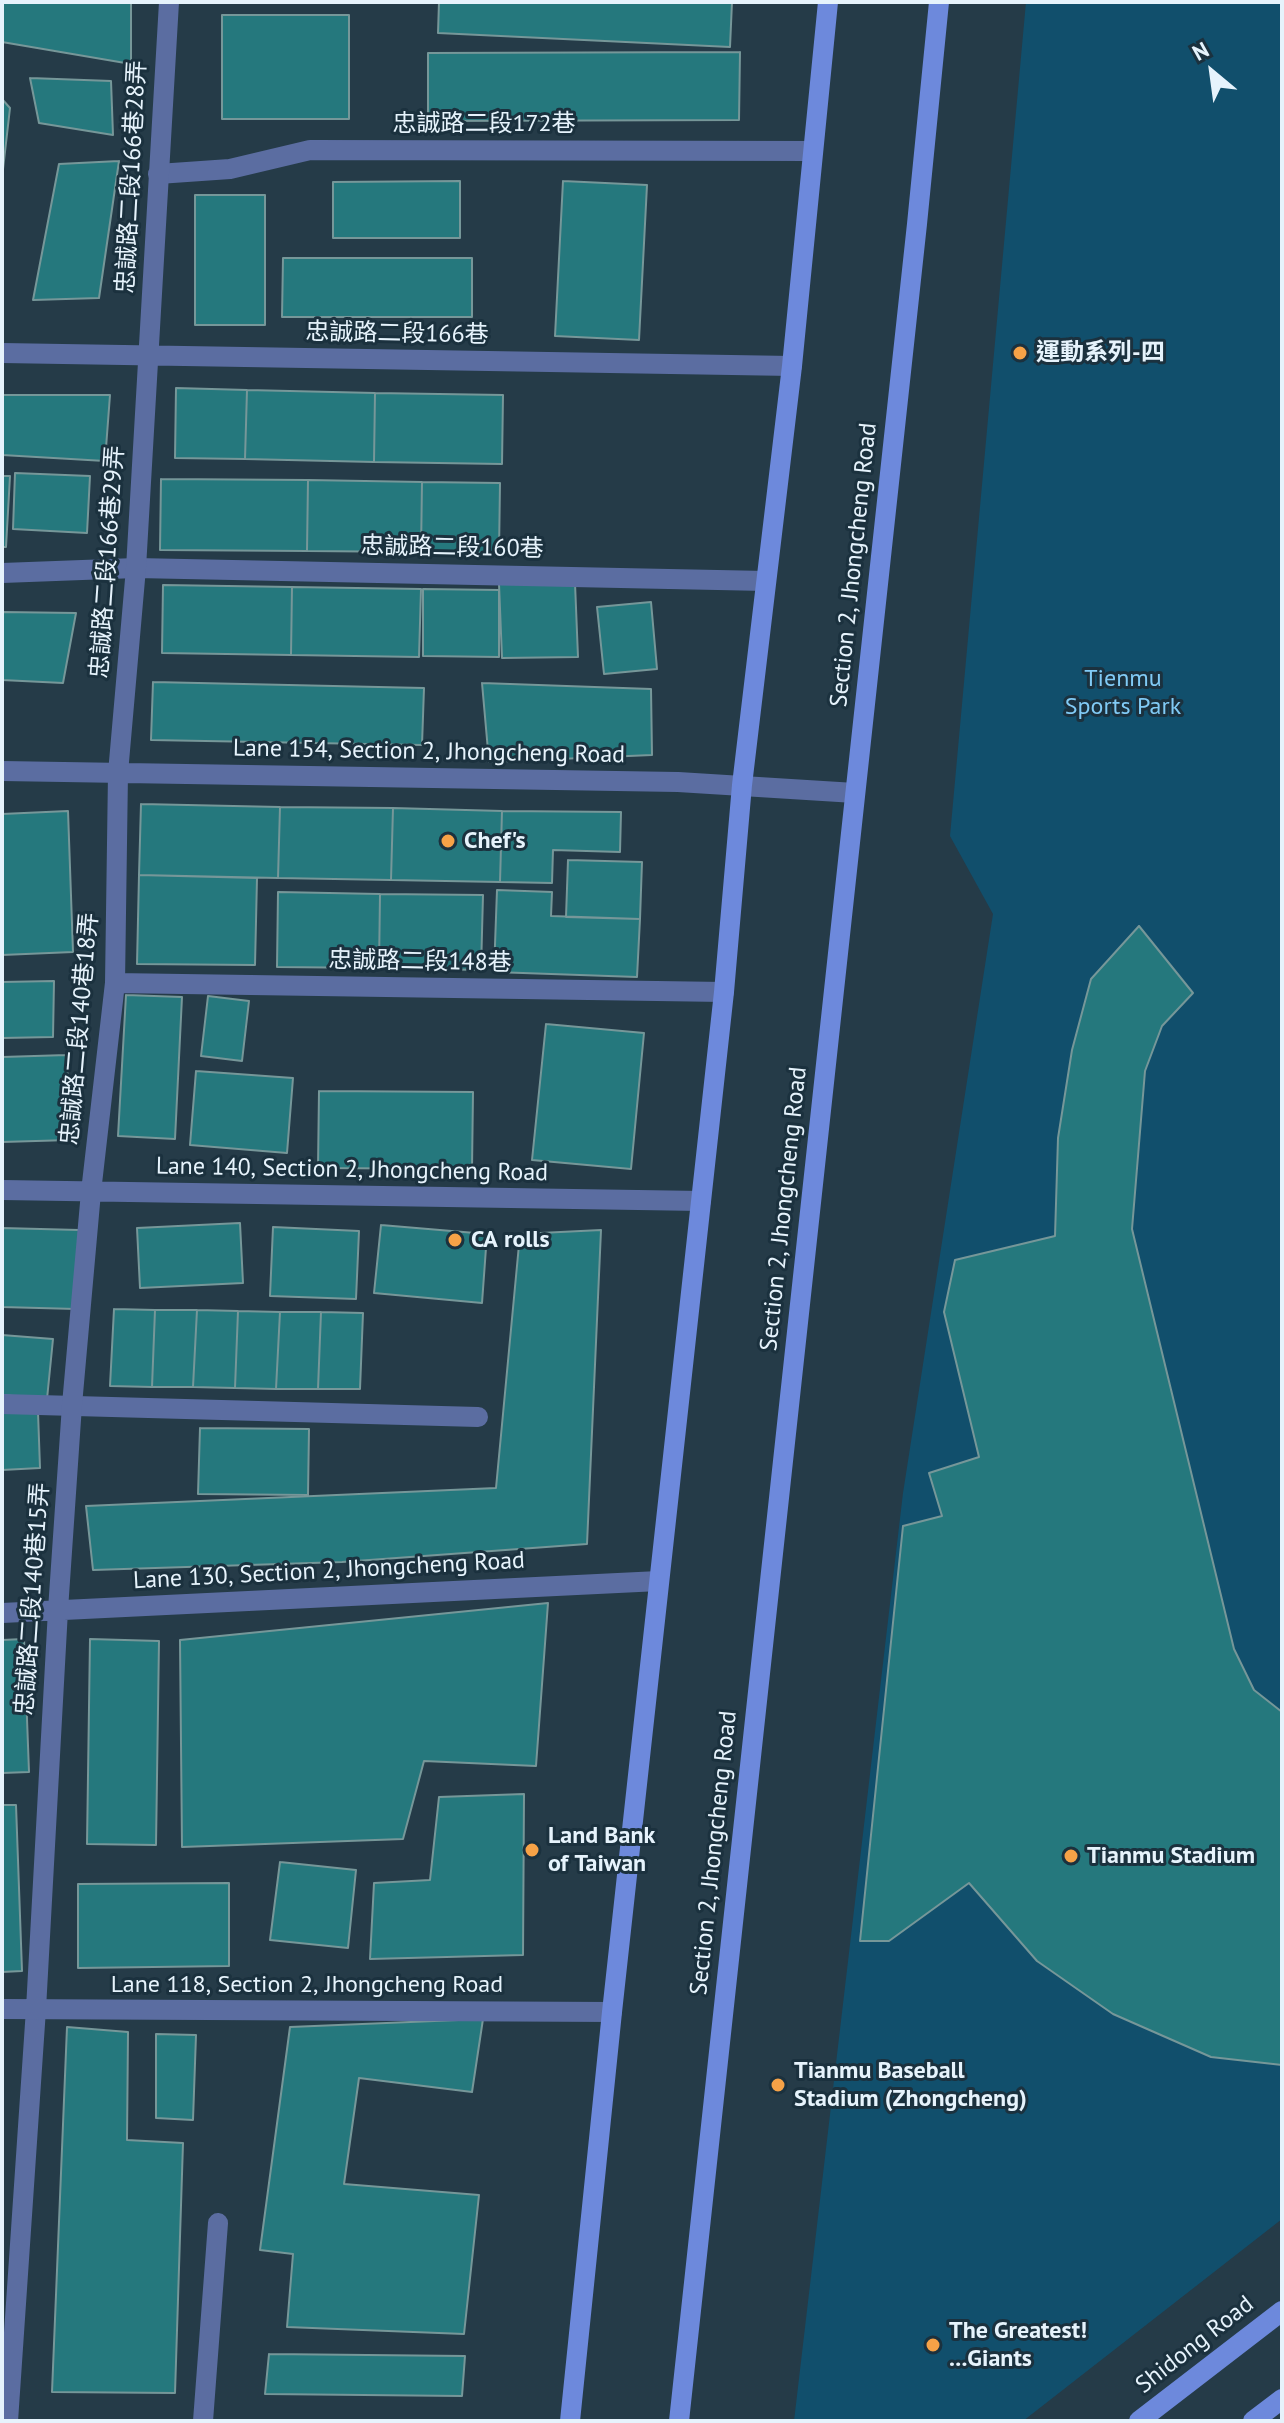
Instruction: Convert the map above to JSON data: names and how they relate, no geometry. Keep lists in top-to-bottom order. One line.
{"streets":{"street":["忠誠路二段172巷","忠誠路二段166巷28弄","忠誠路二段166巷","忠誠路二段160巷","忠誠路二段166巷29弄","Section 2, Jhongcheng Road","Lane 154, Section 2, Jhongcheng Road","忠誠路二段148巷","忠誠路二段140巷18弄","Lane 140, Section 2, Jhongcheng Road","Lane 130, Section 2, Jhongcheng Road","忠誠路二段140巷15弄","Lane 118, Section 2, Jhongcheng Road","Shidong Road"]},"crossings":[["忠誠路二段172巷","忠誠路二段166巷28弄"],["忠誠路二段166巷28弄","忠誠路二段166巷"],["忠誠路二段166巷28弄","忠誠路二段166巷29弄"],["忠誠路二段166巷","忠誠路二段166巷29弄"],["忠誠路二段160巷","忠誠路二段166巷29弄"],["忠誠路二段166巷29弄","Lane 154, Section 2, Jhongcheng Road"],["忠誠路二段166巷29弄","忠誠路二段140巷18弄"],["Section 2, Jhongcheng Road","Lane 154, Section 2, Jhongcheng Road"],["Lane 154, Section 2, Jhongcheng Road","忠誠路二段140巷18弄"],["忠誠路二段148巷","忠誠路二段140巷18弄"],["忠誠路二段140巷18弄","Lane 140, Section 2, Jhongcheng Road"],["忠誠路二段140巷18弄","忠誠路二段140巷15弄"],["Lane 140, Section 2, Jhongcheng Road","忠誠路二段140巷15弄"],["Lane 130, Section 2, Jhongcheng Road","忠誠路二段140巷15弄"],["忠誠路二段140巷15弄","Lane 118, Section 2, Jhongcheng Road"]],"parks":["Tienmu Sports Park"],"places":["運動系列-四","Chef's","CA rolls","Land Bank of Taiwan","Tianmu Stadium","Tianmu Baseball Stadium (Zhongcheng)","The Greatest! ...Giants"],"north":"top left"}
